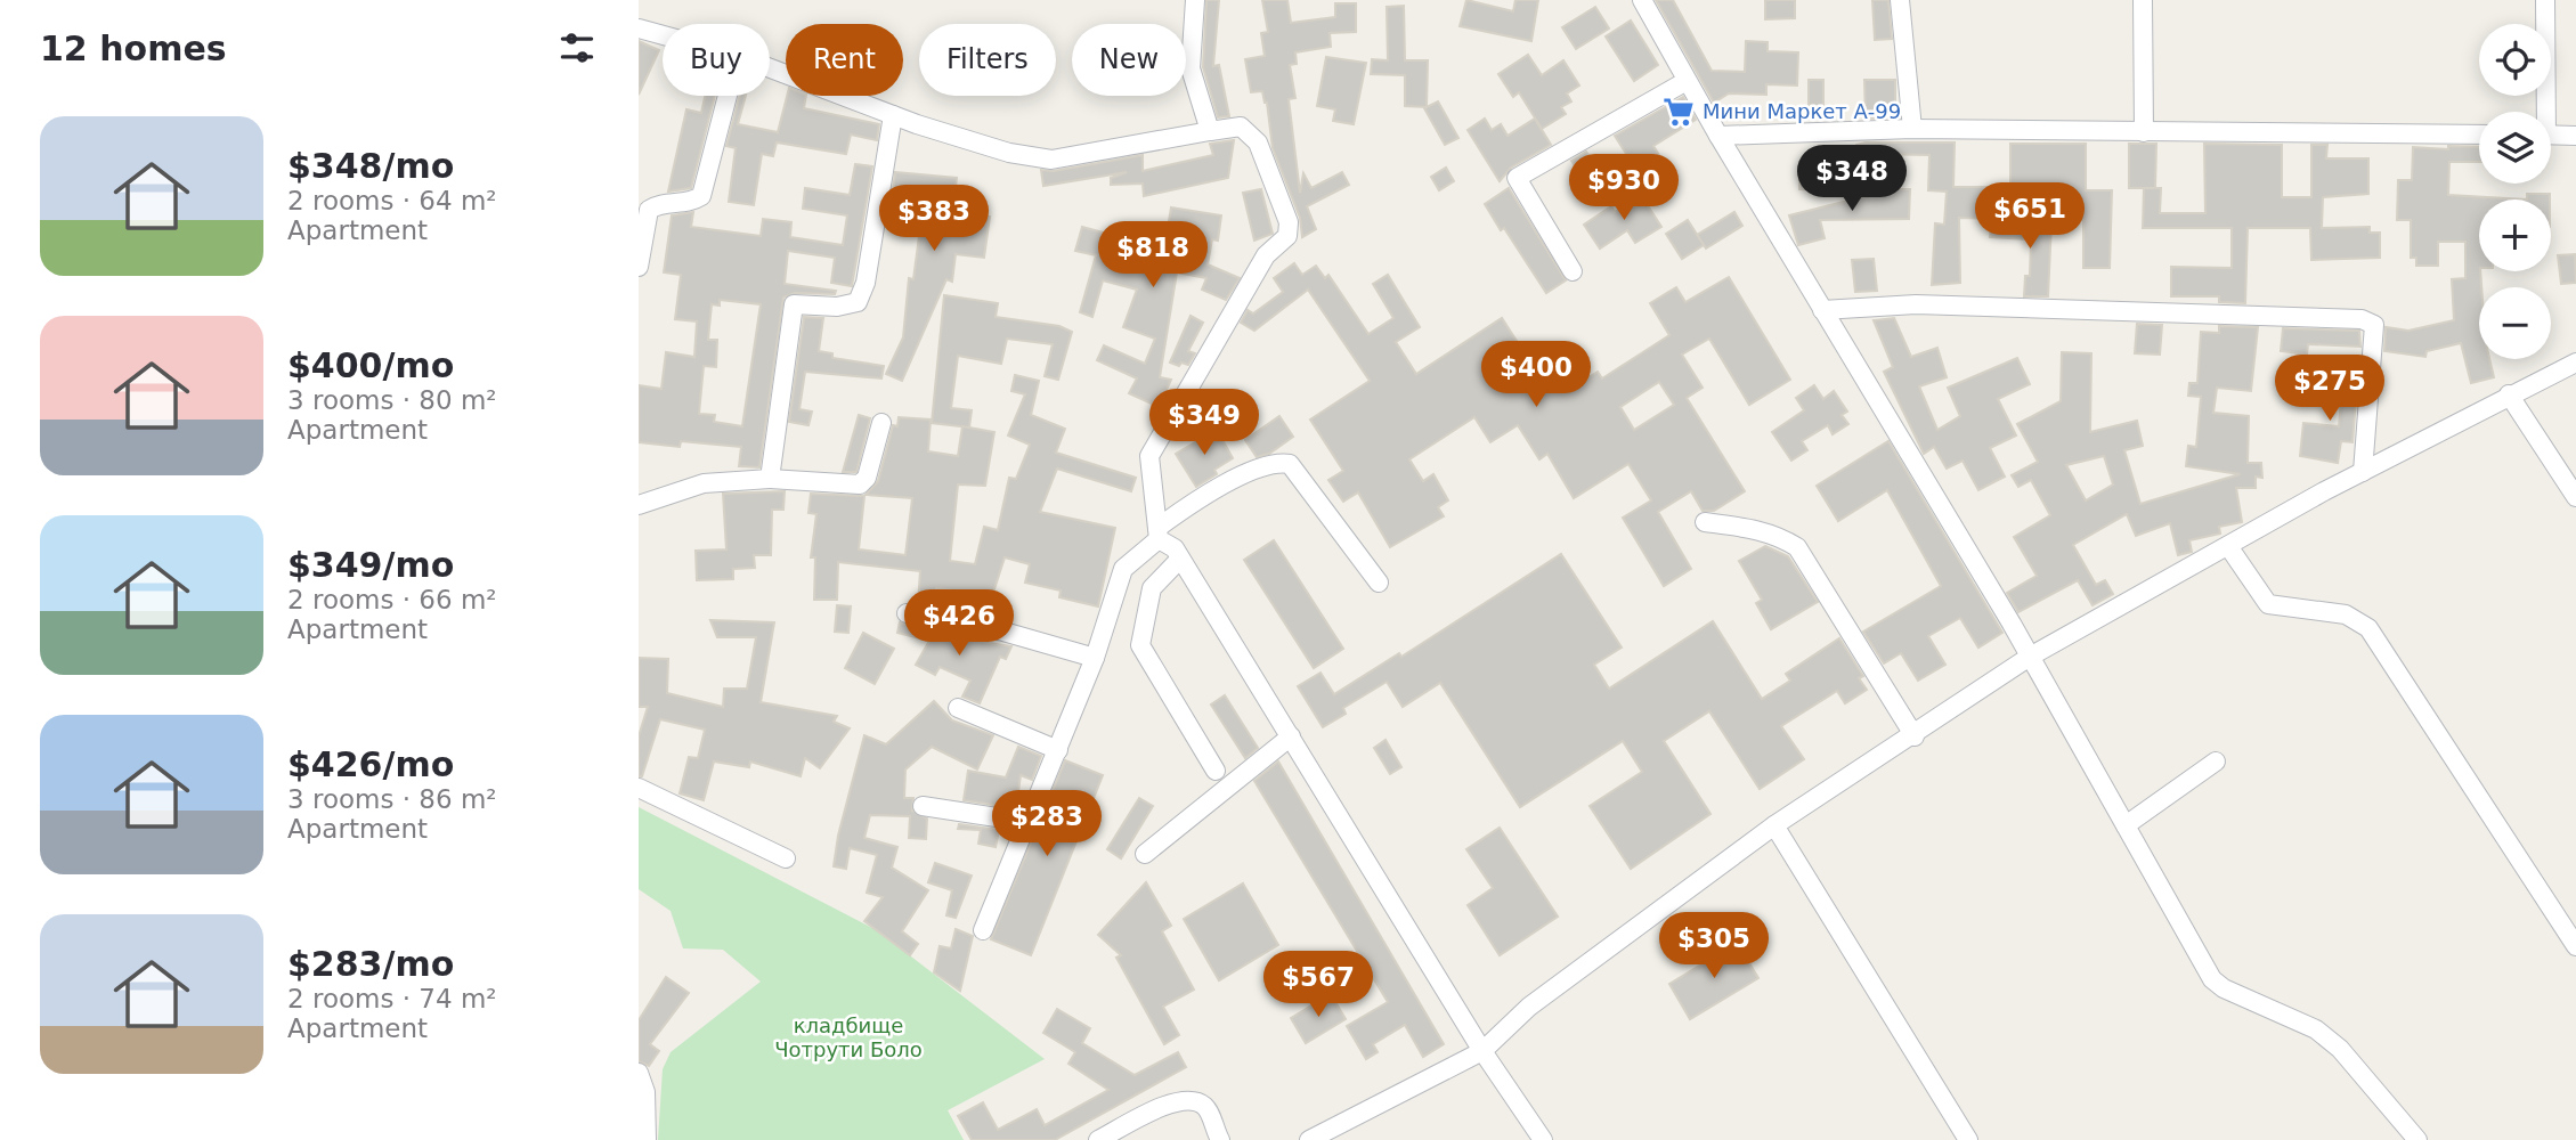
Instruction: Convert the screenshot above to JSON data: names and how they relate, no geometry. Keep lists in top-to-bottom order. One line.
{"parks":["кладбище Чотрути Боло"],"places":{"supermarket":["Мини Маркет А-99"]},"page":{"heading":"12 homes","map_buttons":["+","−"],"chip":["Buy","Rent","Filters","New"],"list":[{"name":"$348/mo","note":"2 rooms · 64 m² · Apartment"},{"name":"$400/mo","note":"3 rooms · 80 m² · Apartment"},{"name":"$349/mo","note":"2 rooms · 66 m² · Apartment"},{"name":"$426/mo","note":"3 rooms · 86 m² · Apartment"},{"name":"$283/mo","note":"2 rooms · 74 m² · Apartment"}],"price":["$348","$930","$651","$383","$818","$400","$275","$349","$426","$283","$305","$567"]}}
